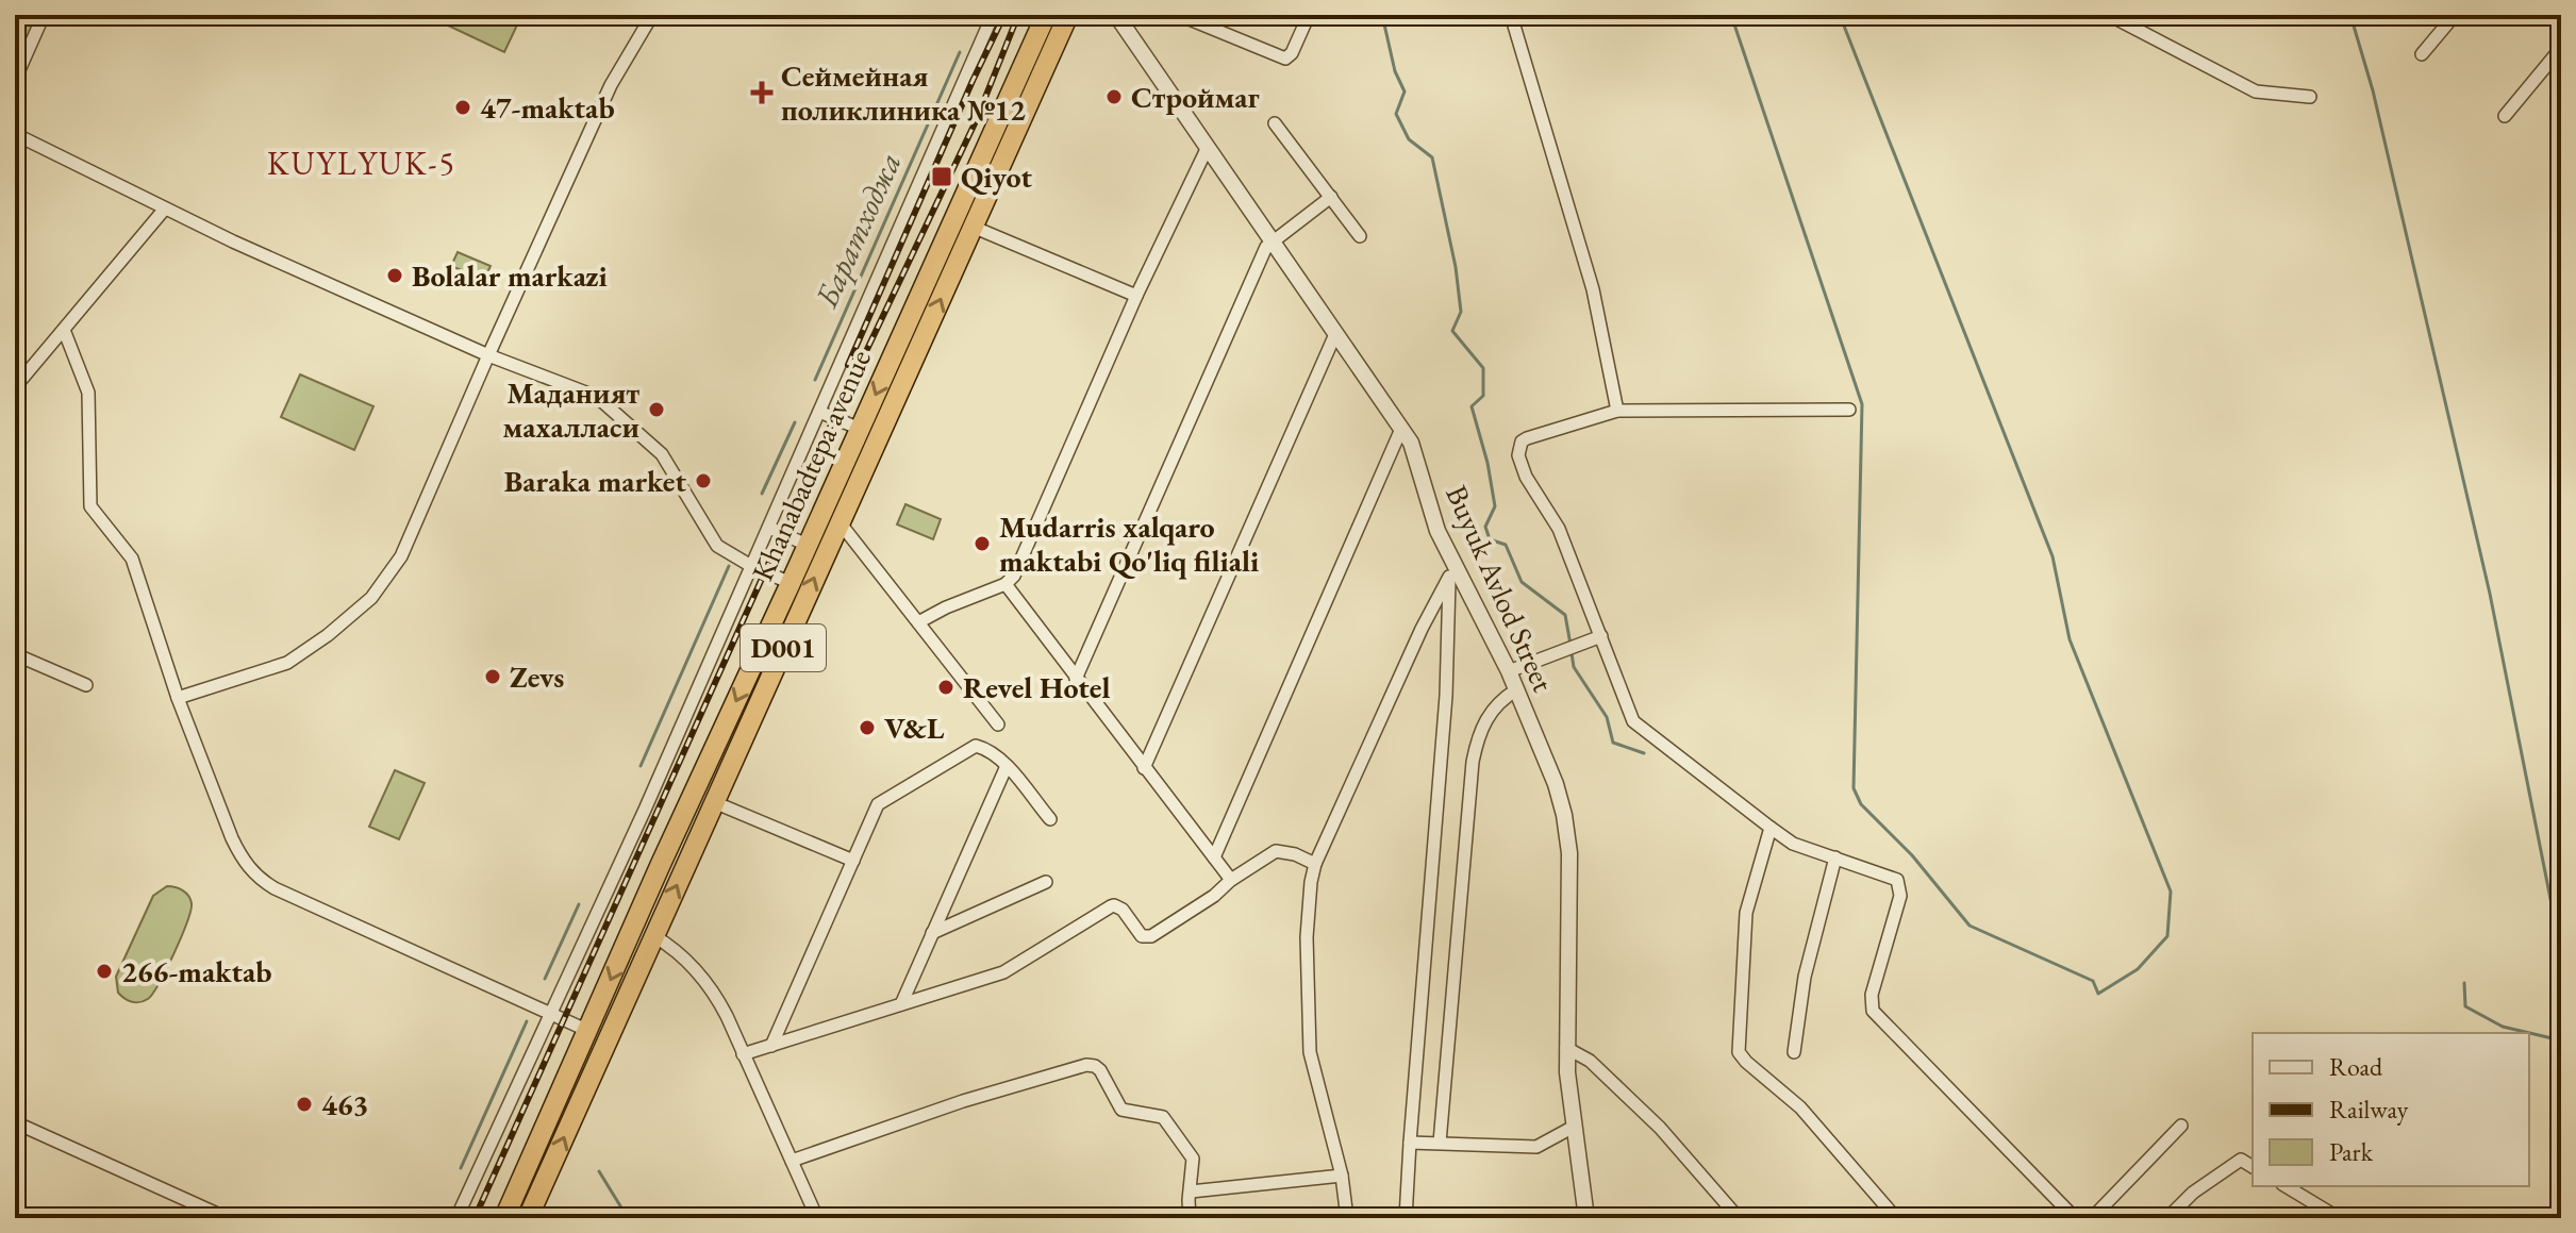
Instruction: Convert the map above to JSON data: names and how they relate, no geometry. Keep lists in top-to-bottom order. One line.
{"streets":{"highway":["Khanabadtepa avenue","D001"],"street":["Buyuk Avlod Street"]},"districts":["KUYLYUK-5"],"water":["Баратходжа"],"places":{"health":["Сеймейная поликлиника №12"],"other":["Строймаг","47-maktab","Bolalar markazi","Маданият махалласи","Baraka market","Mudarris xalqaro maktabi Qo'liq filiali","Zevs","Revel Hotel","V&L","266-maktab","463"],"transit":["Qiyot"]},"legend":["Road","Railway","Park"]}
